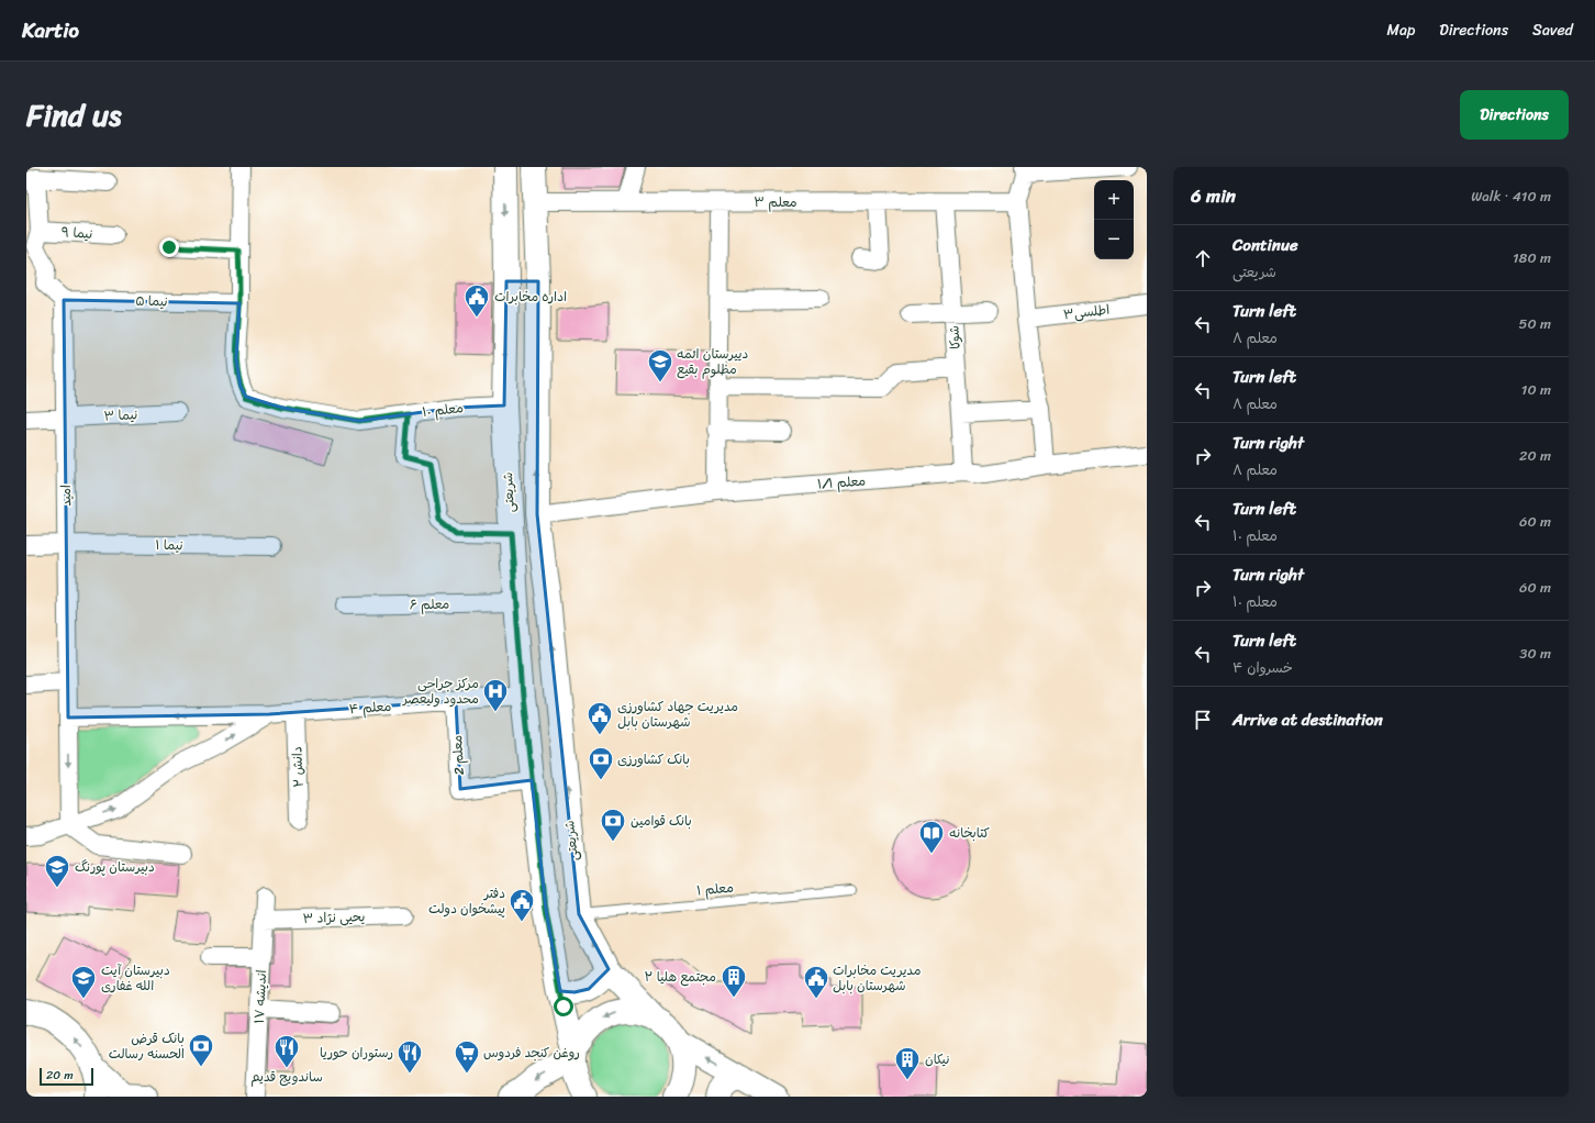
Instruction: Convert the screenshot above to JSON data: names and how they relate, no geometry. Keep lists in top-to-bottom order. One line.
{"streets":{"main road":["شریعتی"],"street":["معلم ۳","نیما ۹","نیما ۵","اطلسی۳","شوکا","معلم ۱۰","نیما ۳","معلم ۱/۱","امید","نیما ۱","معلم ۶","معلم ۴","معلم 2","دانش ۲","یحیی نژاد ۳","اندیشه ۱۷"],"lane":["معلم ۱"]},"crossings":[["معلم ۳","شوکا"],["معلم ۳","شریعتی"],["نیما ۵","معلم ۱۰"],["نیما ۵","امید"],["شوکا","معلم ۱/۱"],["معلم ۱۰","شریعتی"],["نیما ۳","امید"],["معلم ۱/۱","شریعتی"],["شریعتی","معلم ۶"],["شریعتی","معلم ۴"],["شریعتی","معلم 2"],["شریعتی","معلم ۱"],["امید","نیما ۱"],["امید","معلم ۴"],["معلم ۴","معلم 2"],["معلم ۴","دانش ۲"],["یحیی نژاد ۳","اندیشه ۱۷"]],"places":{"public building":["اداره مخابرات","مدیریت جهاد کشاورزی شهرستان بابل","دفتر پیشخوان دولت","مدیریت مخابرات شهرستان بابل"],"school or university":["دییرستان ائمه مظلوم بقیع","دبیرستان پورنگ","دبیرستان آیت الله غفاری"],"hospital":["مرکز جراحی محدود ولیعصر"],"bank":["بانک کشاورزی","بانک قوامین","بانک قرض الحسنه رسالت"],"library":["کتابخانه"],"building":["مجتمع هلیا ۲","نیکان"],"restaurant":["ساندویچ قدیم","رستوران حوریا"],"supermarket":["روغن کنجد فردوس"]},"scale_bar":"20 m","page":{"header":"Kartio","nav":["Map","Directions","Saved"],"title":"Find us","buttons":"Directions","heading":["6 min","Walk · 410 m"],"map_buttons":["+","−"],"list":[["Continue","شریعتی","180 m"],["Turn left","معلم ۸","50 m"],["Turn left","معلم ۸","10 m"],["Turn right","معلم ۸","20 m"],["Turn left","معلم ۱۰","60 m"],["Turn right","معلم ۱۰","60 m"],["Turn left","خسروان ۴","30 m"],"Arrive at destination"],"scale":"20 m"}}
